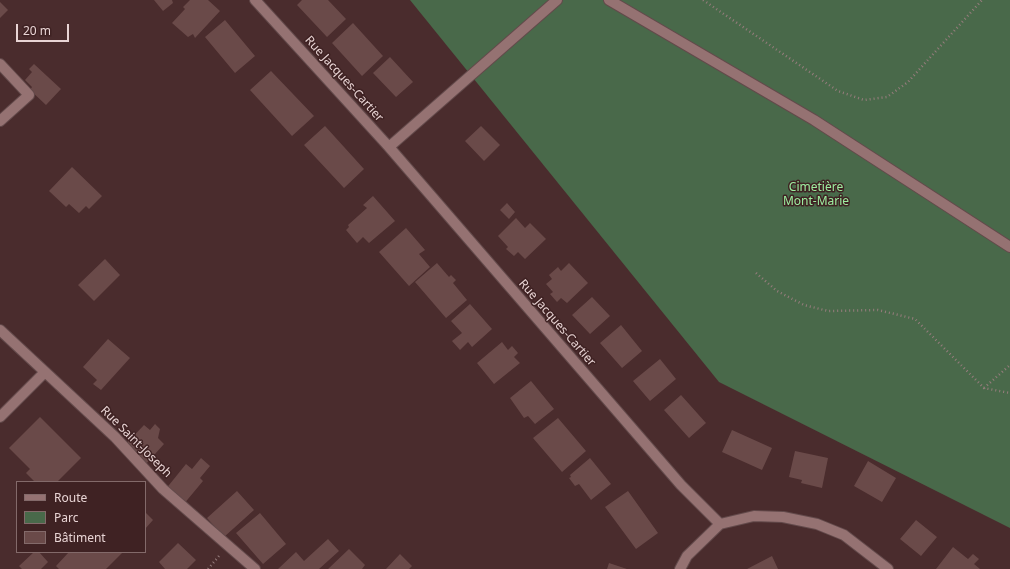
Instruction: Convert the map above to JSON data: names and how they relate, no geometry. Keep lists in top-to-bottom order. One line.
{"streets":{"street":["Rue Jacques-Cartier","Rue Saint-Joseph"]},"parks":["Cimetière Mont-Marie"],"legend":["Route","Parc","Bâtiment"],"scale_bar":"20 m"}
